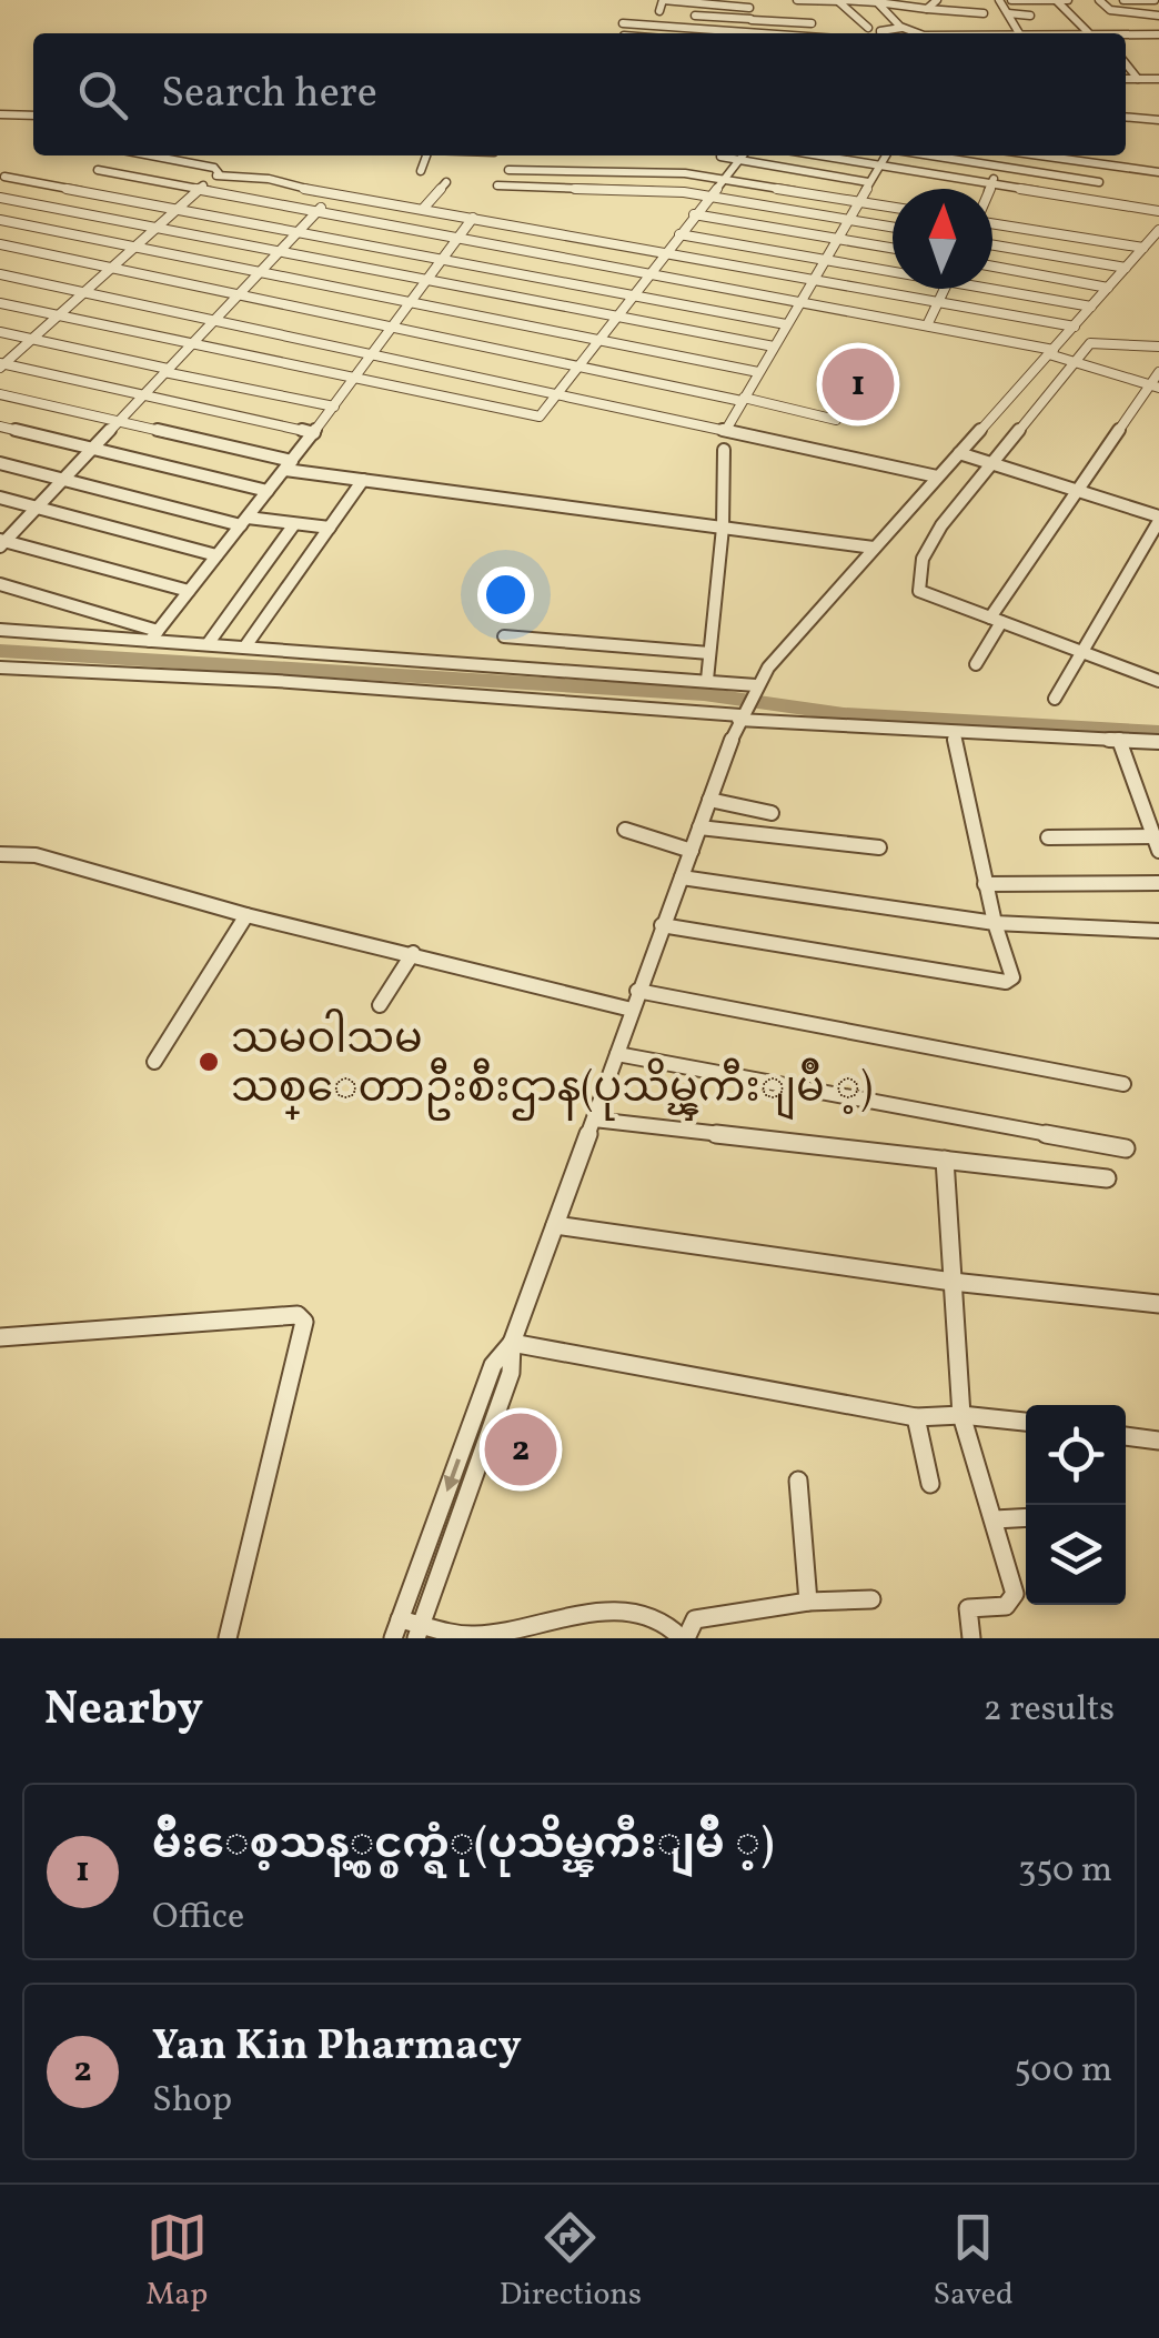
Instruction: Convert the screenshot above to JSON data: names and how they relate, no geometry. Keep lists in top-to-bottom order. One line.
{"places":["သမဝါသမ သစ္ေတာဦးစီးဌာန(ပုသိမ္ၾကီးျမိဳ ့)"],"north":"top","page":{"search":"Search here","pins":["1","2"],"heading":["Nearby","2 results"],"list":[{"mark":"1","name":"မ်ိဳးေစ့သန့္စင္စက္ရံု(ပုသိမ္ၾကီးျမိဳ ့)","note":"Office","value":"350 m"},{"mark":"2","name":"Yan Kin Pharmacy","note":"Shop","value":"500 m"}],"nav":["Map","Directions","Saved"]}}
